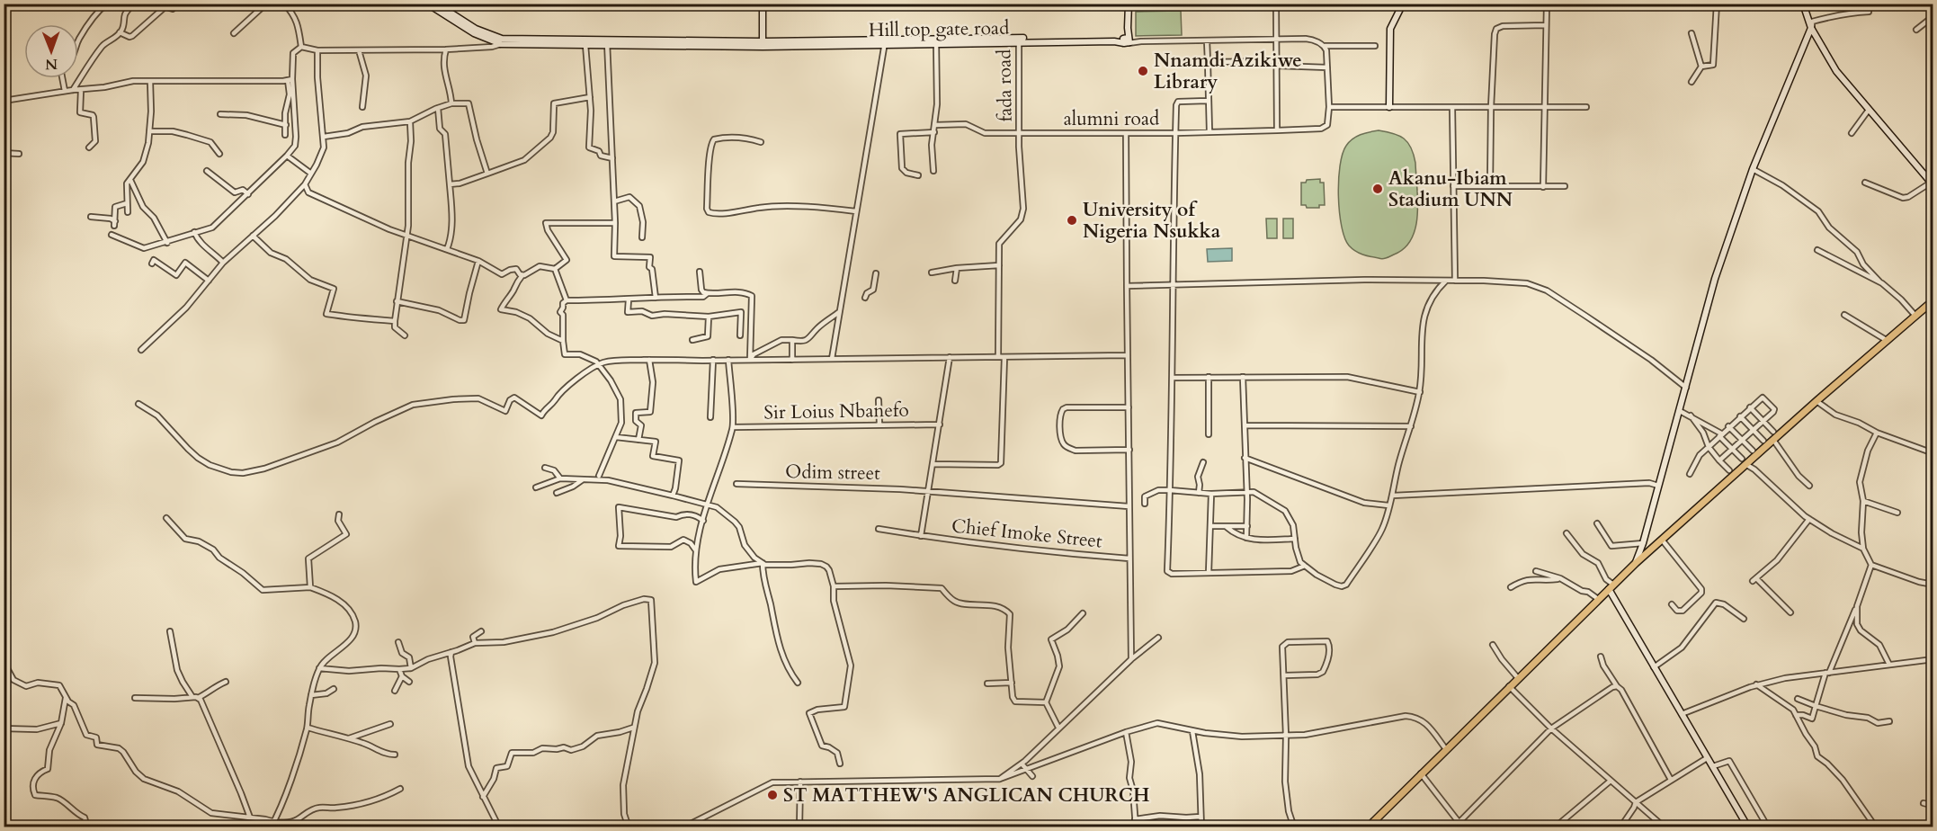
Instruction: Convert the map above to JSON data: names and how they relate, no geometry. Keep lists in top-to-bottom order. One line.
{"streets":{"street":["Hill top gate road","fada road","alumni road","Sir Loius Nbanefo","Odim street","Chief Imoke Street"]},"crossings":[["Hill top gate road","fada road"],["fada road","alumni road"]],"places":["Nnamdi Azikiwe Library","Akanu-Ibiam Stadium UNN","University of Nigeria Nsukka","ST MATTHEW'S ANGLICAN CHURCH"],"north":"bottom"}
